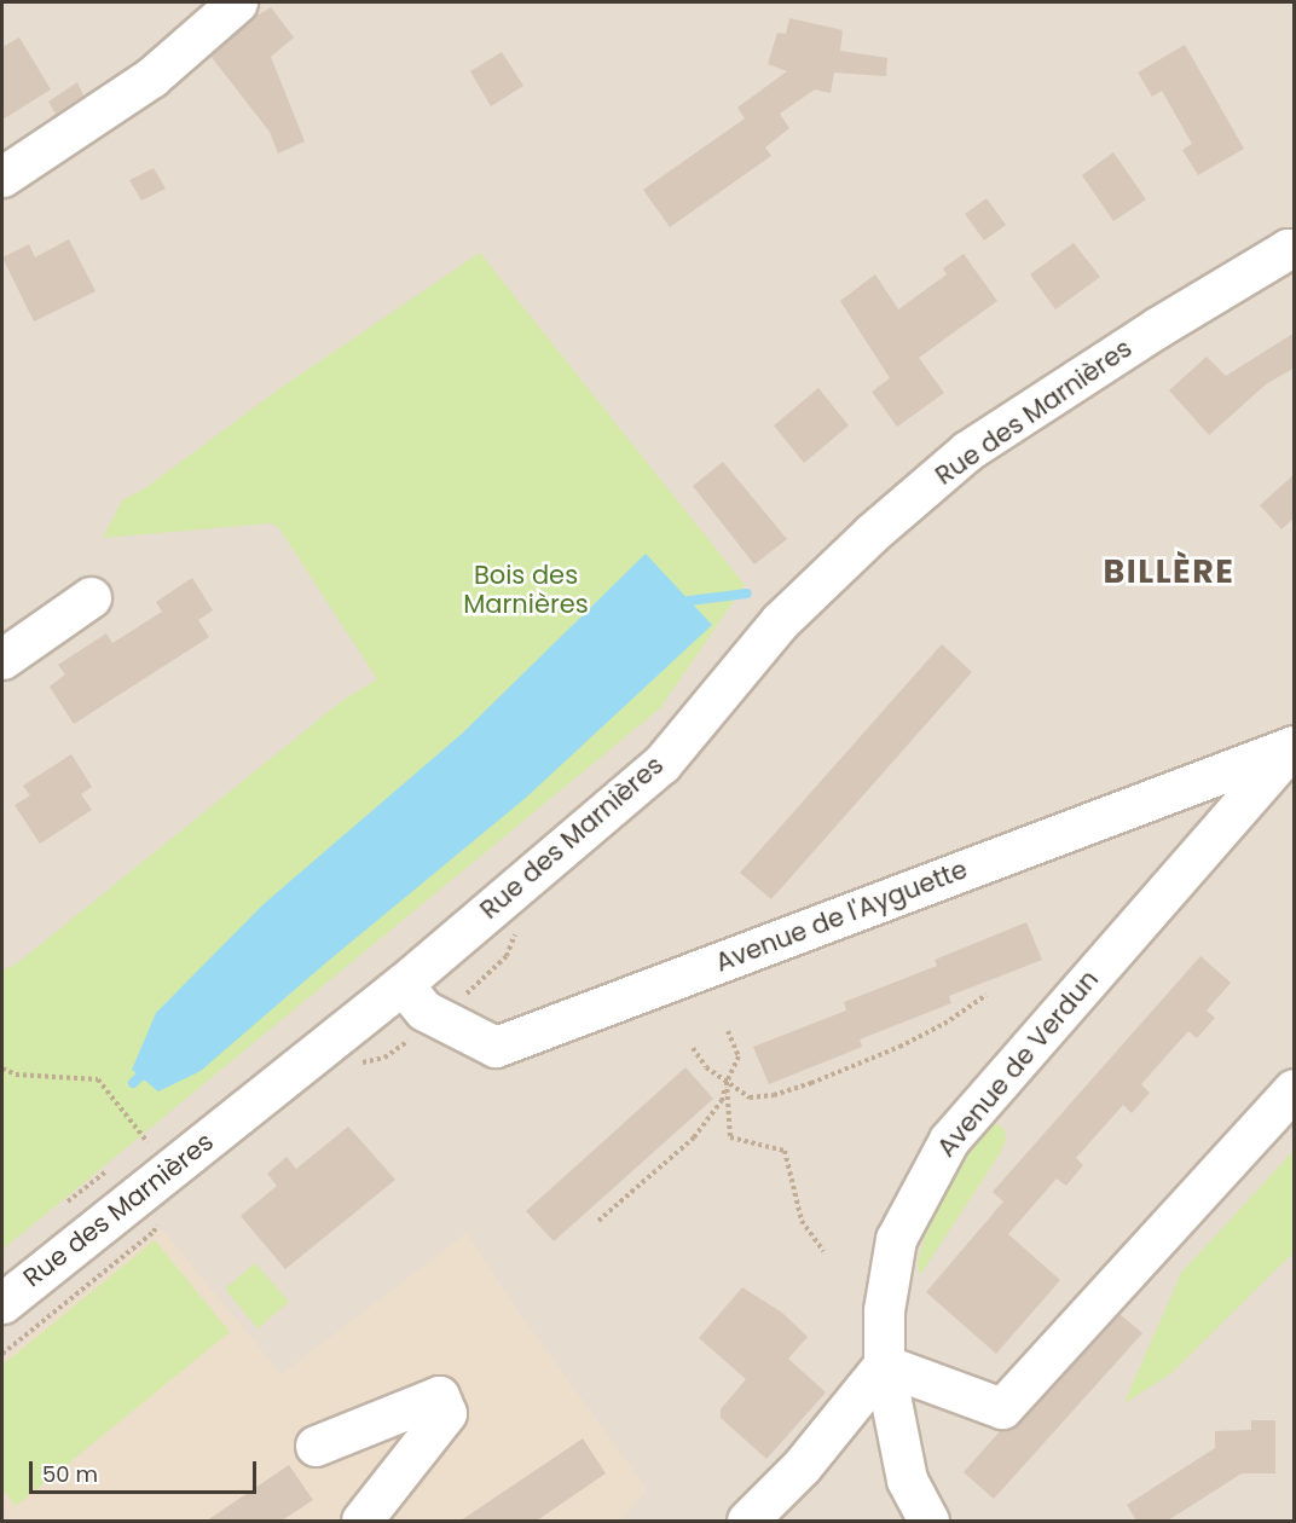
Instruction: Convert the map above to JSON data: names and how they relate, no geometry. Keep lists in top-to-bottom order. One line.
{"streets":{"street":["Rue des Marnières","Avenue de l'Ayguette","Avenue de Verdun"]},"crossings":[["Rue des Marnières","Avenue de l'Ayguette"],["Avenue de l'Ayguette","Avenue de Verdun"]],"districts":["BILLÈRE"],"parks":["Bois des Marnières"],"scale_bar":"50 m"}
